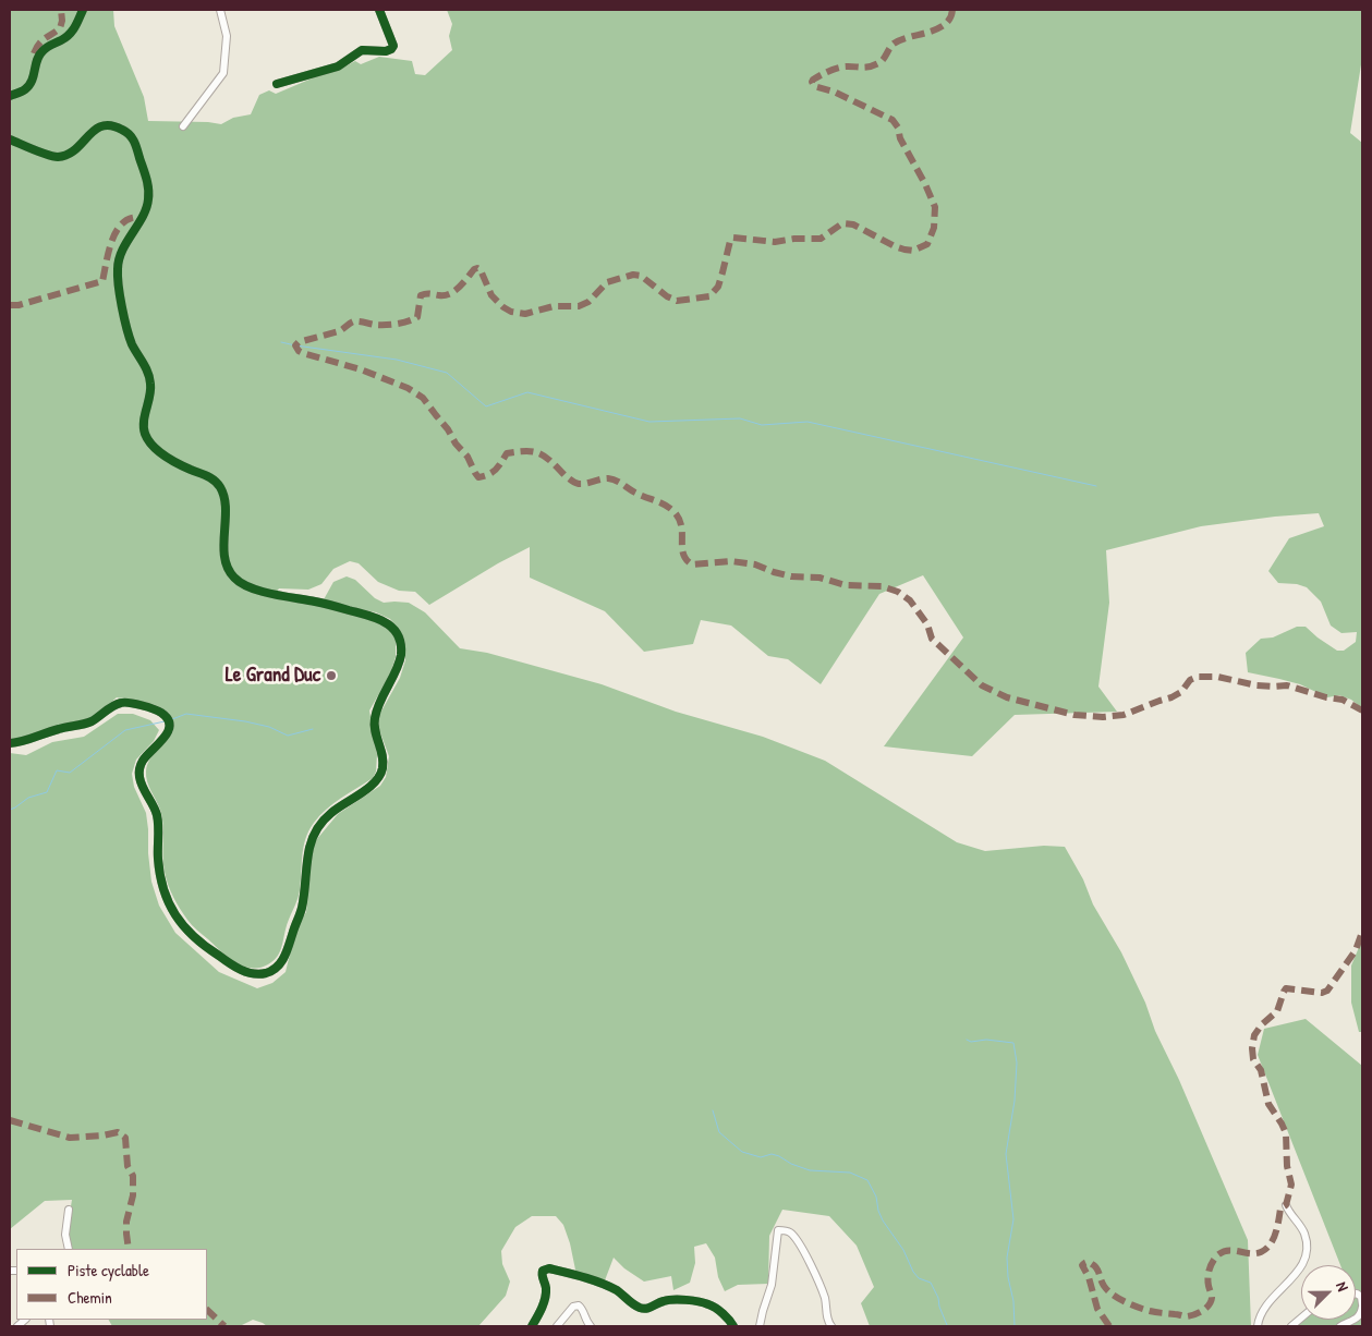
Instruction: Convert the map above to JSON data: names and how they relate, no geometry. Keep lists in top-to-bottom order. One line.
{"places":["Le Grand Duc"],"legend":["Piste cyclable","Chemin"],"north":"top right"}
